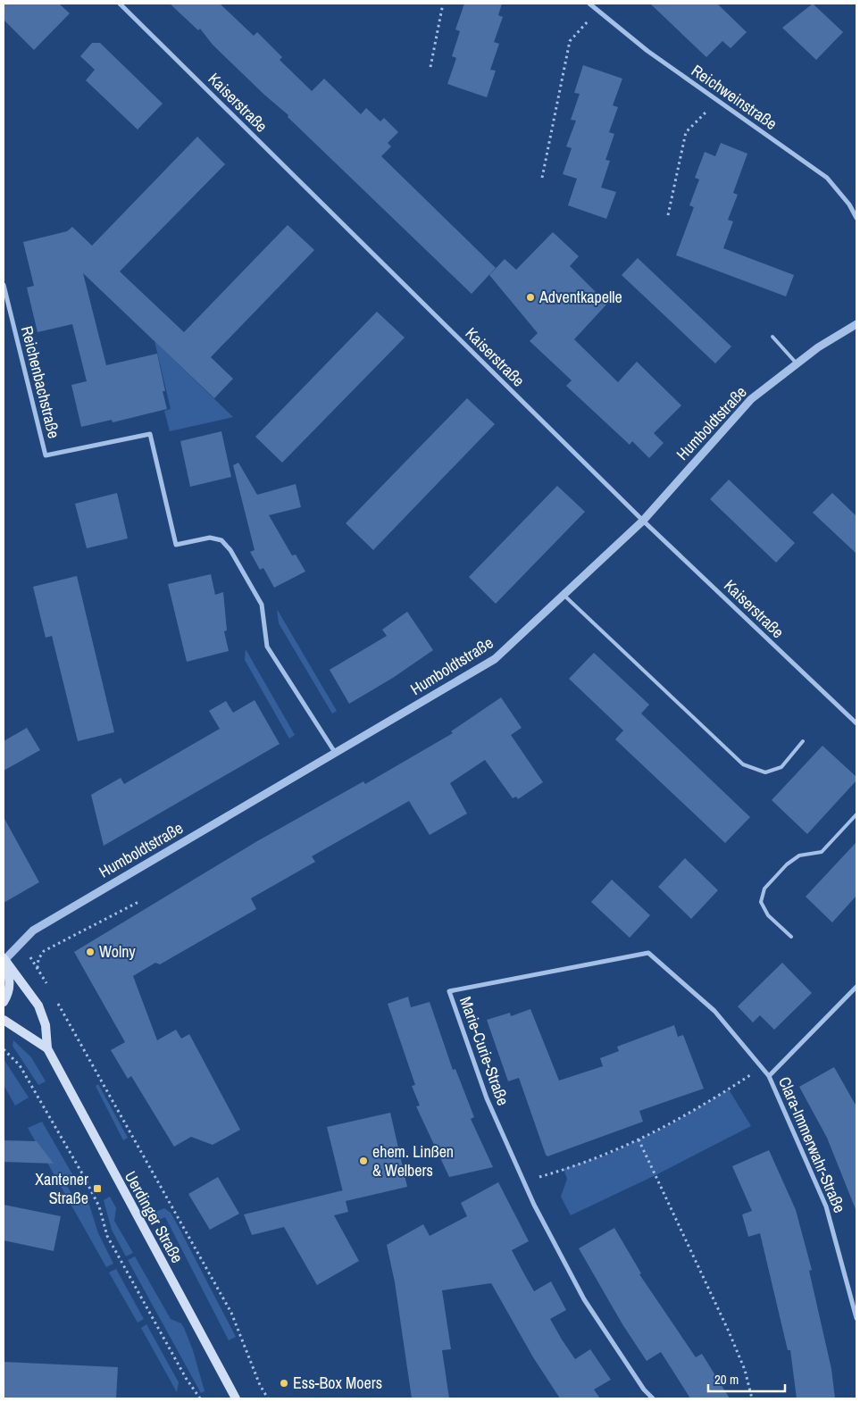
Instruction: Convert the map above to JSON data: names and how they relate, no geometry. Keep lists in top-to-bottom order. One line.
{"streets":{"main road":["Uerdinger Straße"],"street":["Reichweinstraße","Kaiserstraße","Reichenbachstraße","Humboldtstraße","Marie-Curie-Straße","Clara-Immerwahr-Straße"]},"crossings":[["Kaiserstraße","Humboldtstraße"],["Reichenbachstraße","Humboldtstraße"],["Humboldtstraße","Uerdinger Straße"],["Marie-Curie-Straße","Clara-Immerwahr-Straße"]],"places":{"other":["Adventkapelle","Wolny","ehem. Linßen & Welbers","Ess-Box Moers"],"transit":["Xantener Straße"]},"scale_bar":"20 m"}
